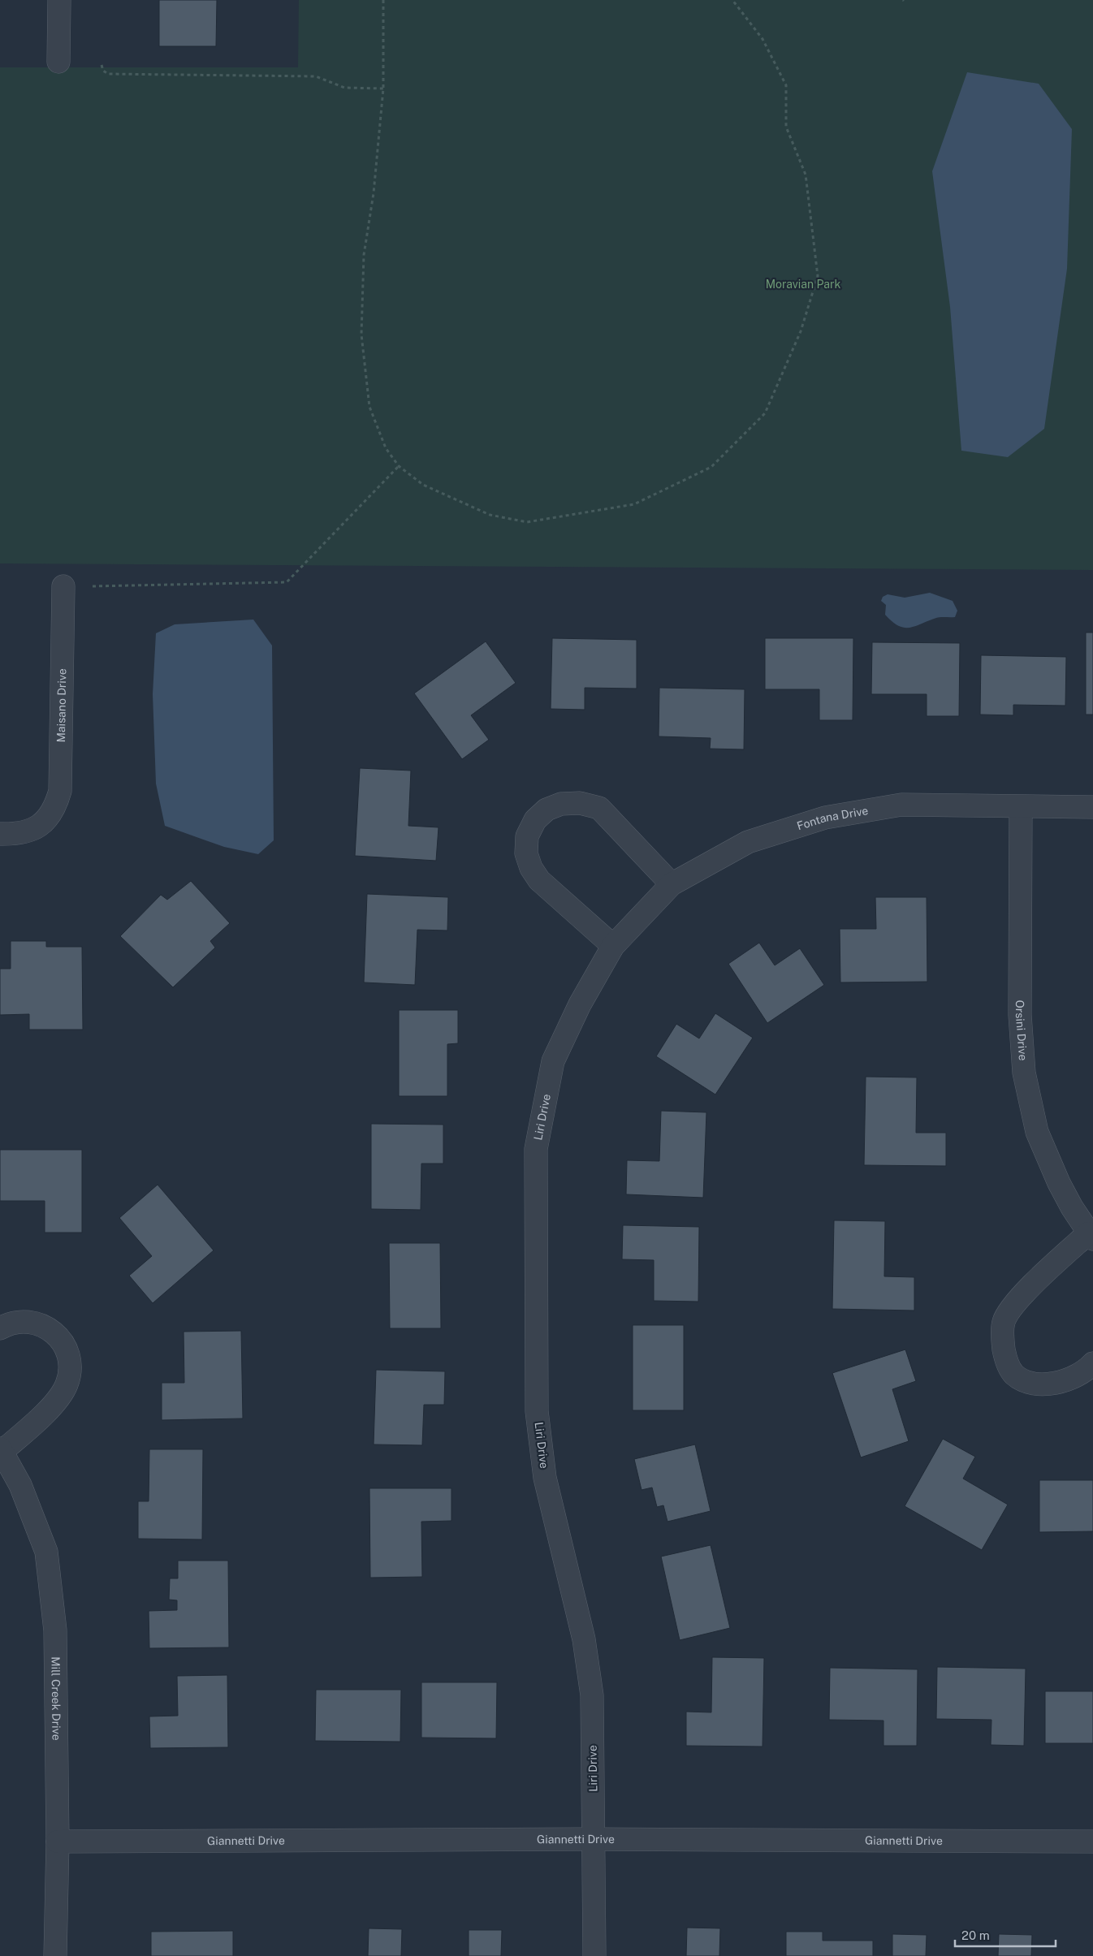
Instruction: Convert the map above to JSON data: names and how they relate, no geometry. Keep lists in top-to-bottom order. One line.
{"streets":{"street":["Maisano Drive","Fontana Drive","Orsini Drive","Liri Drive","Mill Creek Drive","Giannetti Drive"]},"crossings":[["Fontana Drive","Orsini Drive"],["Fontana Drive","Liri Drive"],["Liri Drive","Giannetti Drive"],["Mill Creek Drive","Giannetti Drive"]],"parks":["Moravian Park"],"scale_bar":"20 m"}
